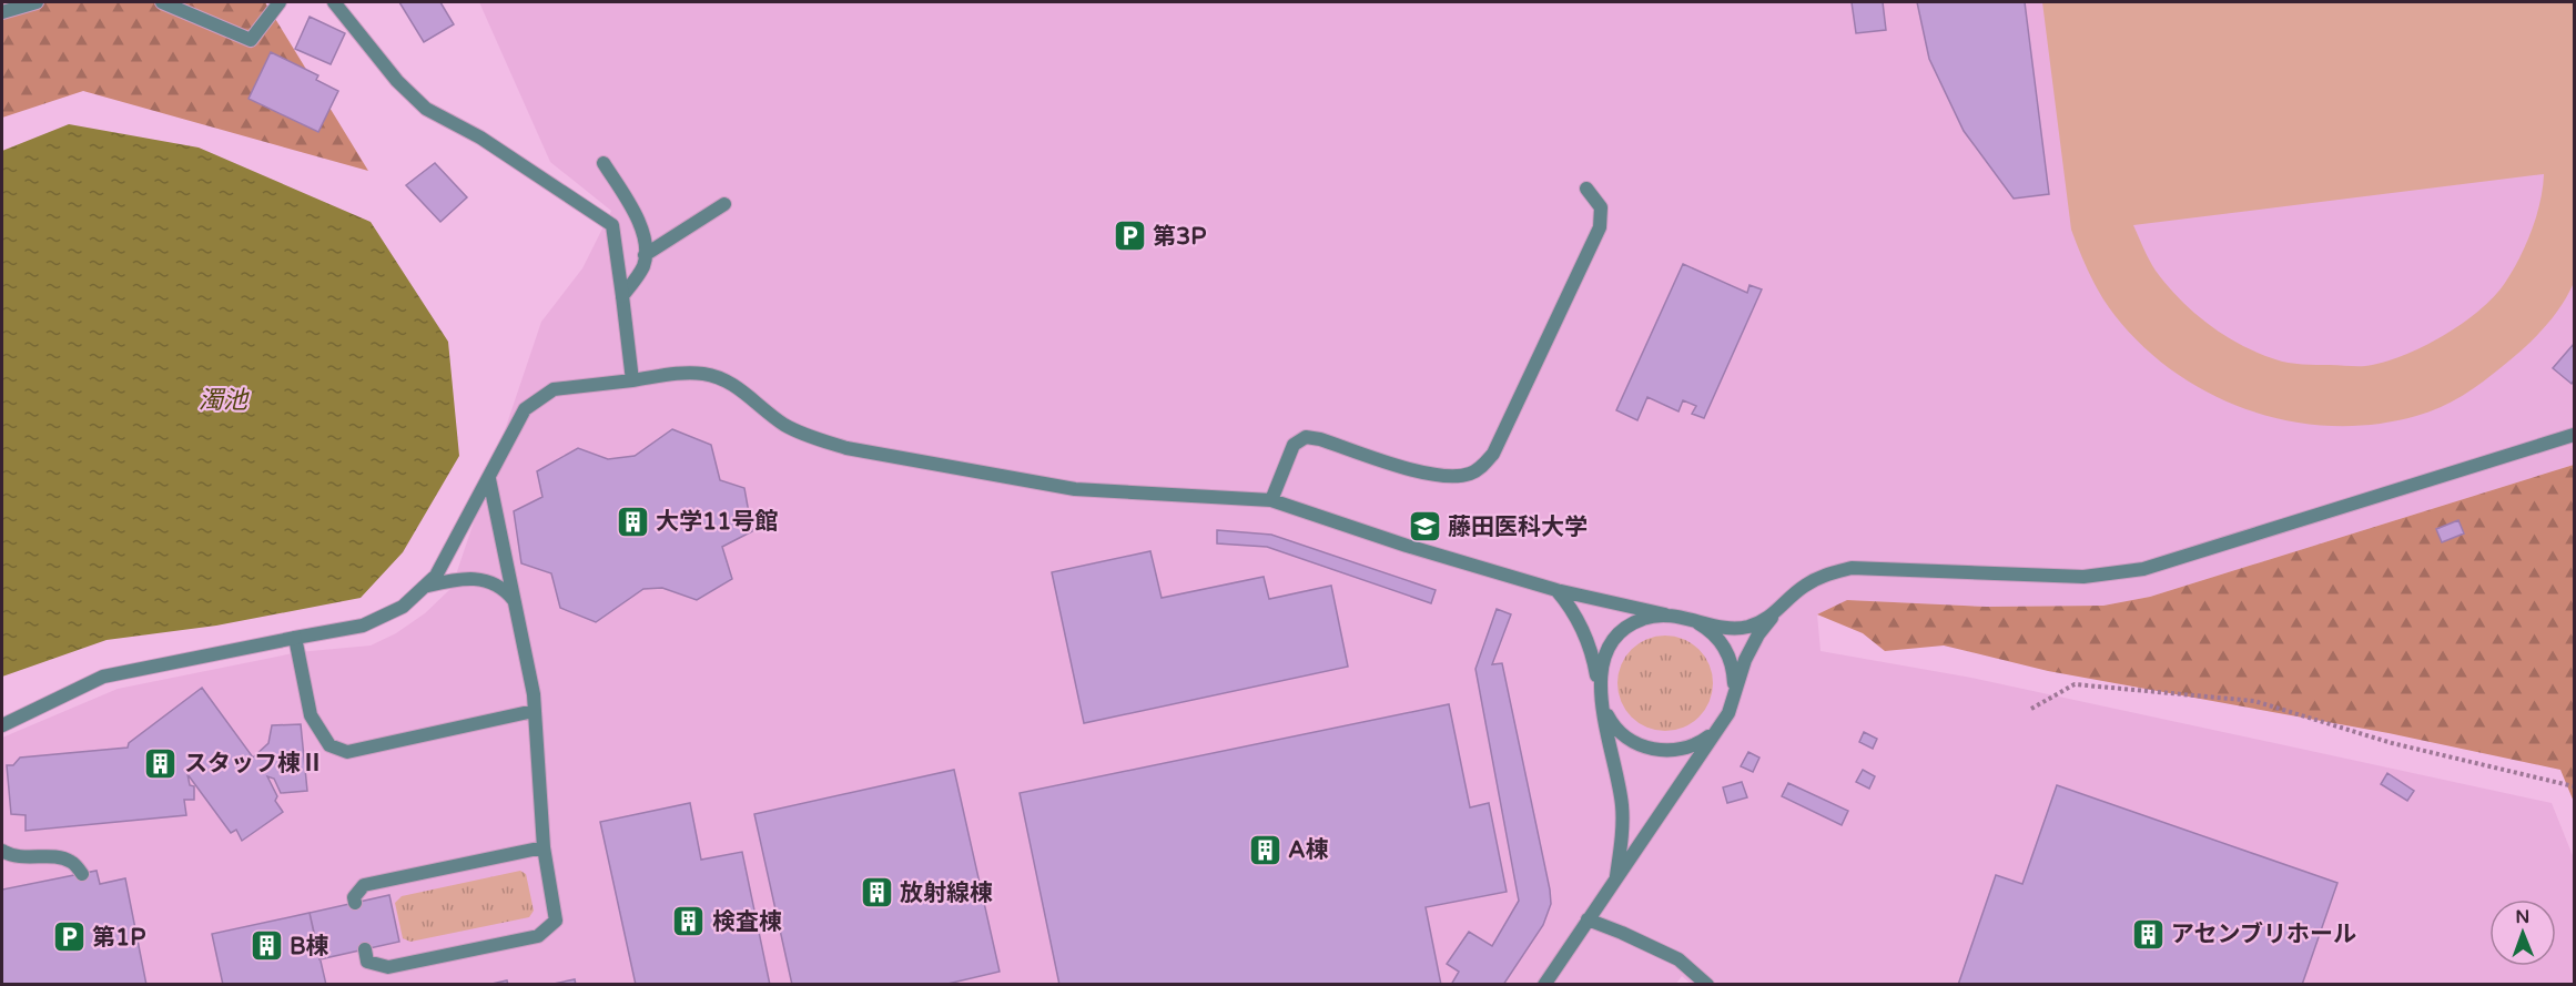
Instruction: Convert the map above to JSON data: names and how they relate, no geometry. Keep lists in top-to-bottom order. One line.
{"water":["濁池"],"places":{"parking":["第3P","第1P"],"building":["大学11号館","スタッフ棟Ⅱ","A棟","放射線棟","検査棟","アセンブリホール","B棟"],"school or university":["藤田医科大学"]},"north":"top"}
